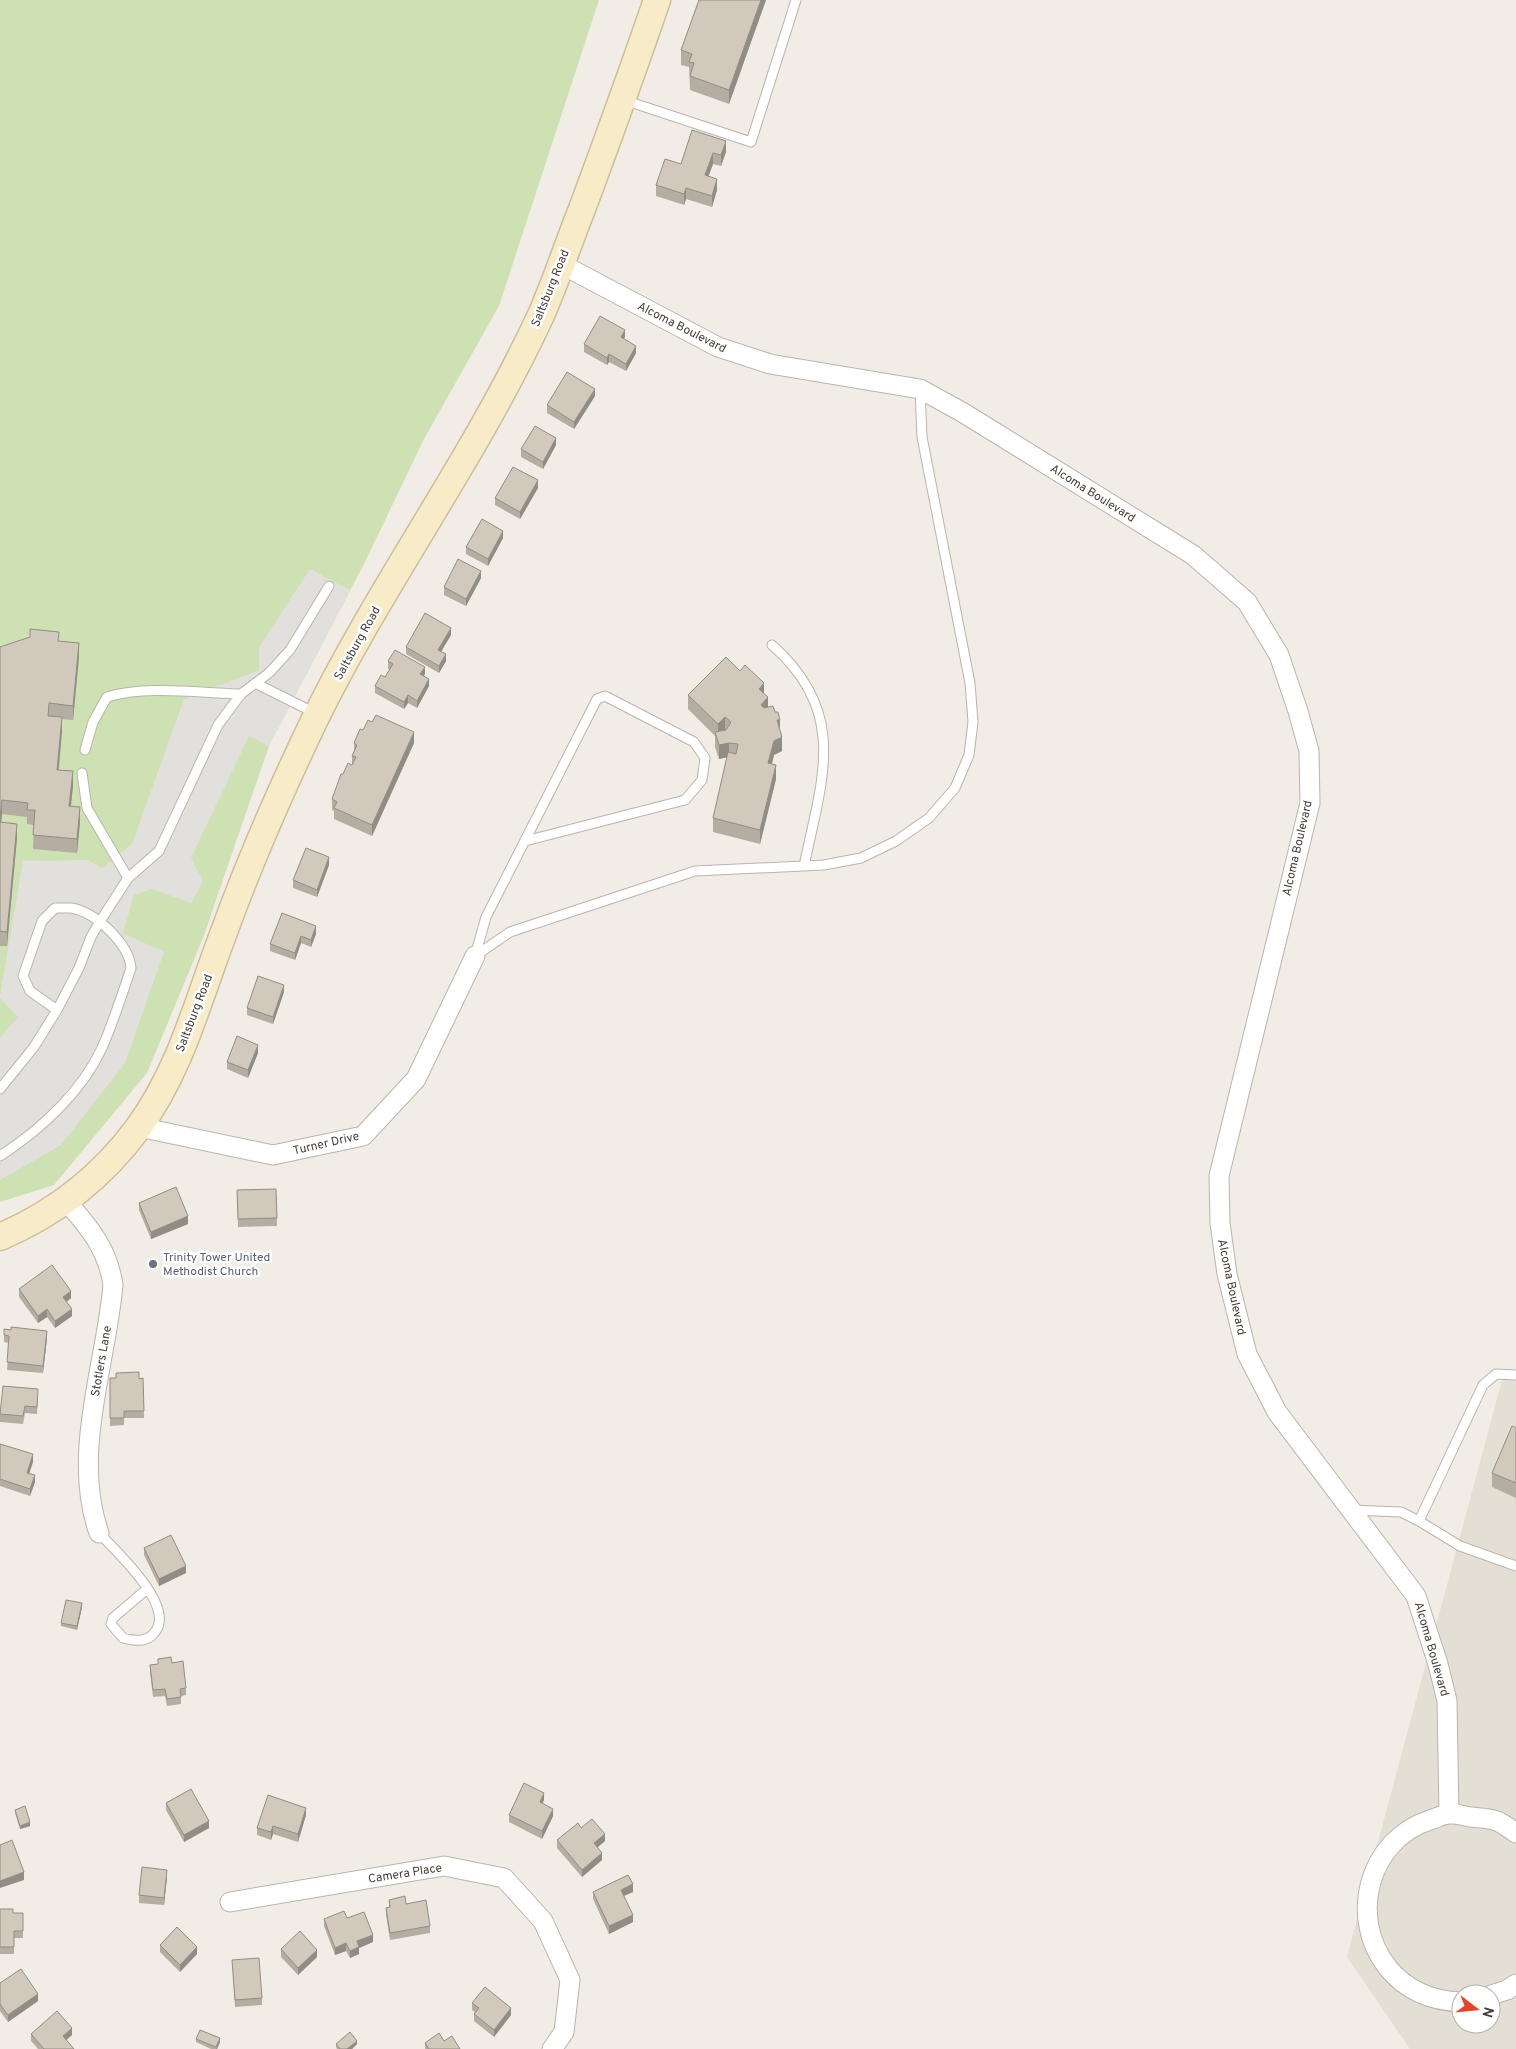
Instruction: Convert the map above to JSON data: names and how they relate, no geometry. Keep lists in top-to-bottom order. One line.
{"streets":{"main road":["Saltsburg Road"],"street":["Alcoma Boulevard","Turner Drive","Stotlers Lane","Camera Place"]},"crossings":[["Saltsburg Road","Alcoma Boulevard"],["Saltsburg Road","Turner Drive"],["Saltsburg Road","Stotlers Lane"]],"places":["Trinity Tower United Methodist Church"],"north":"right"}
